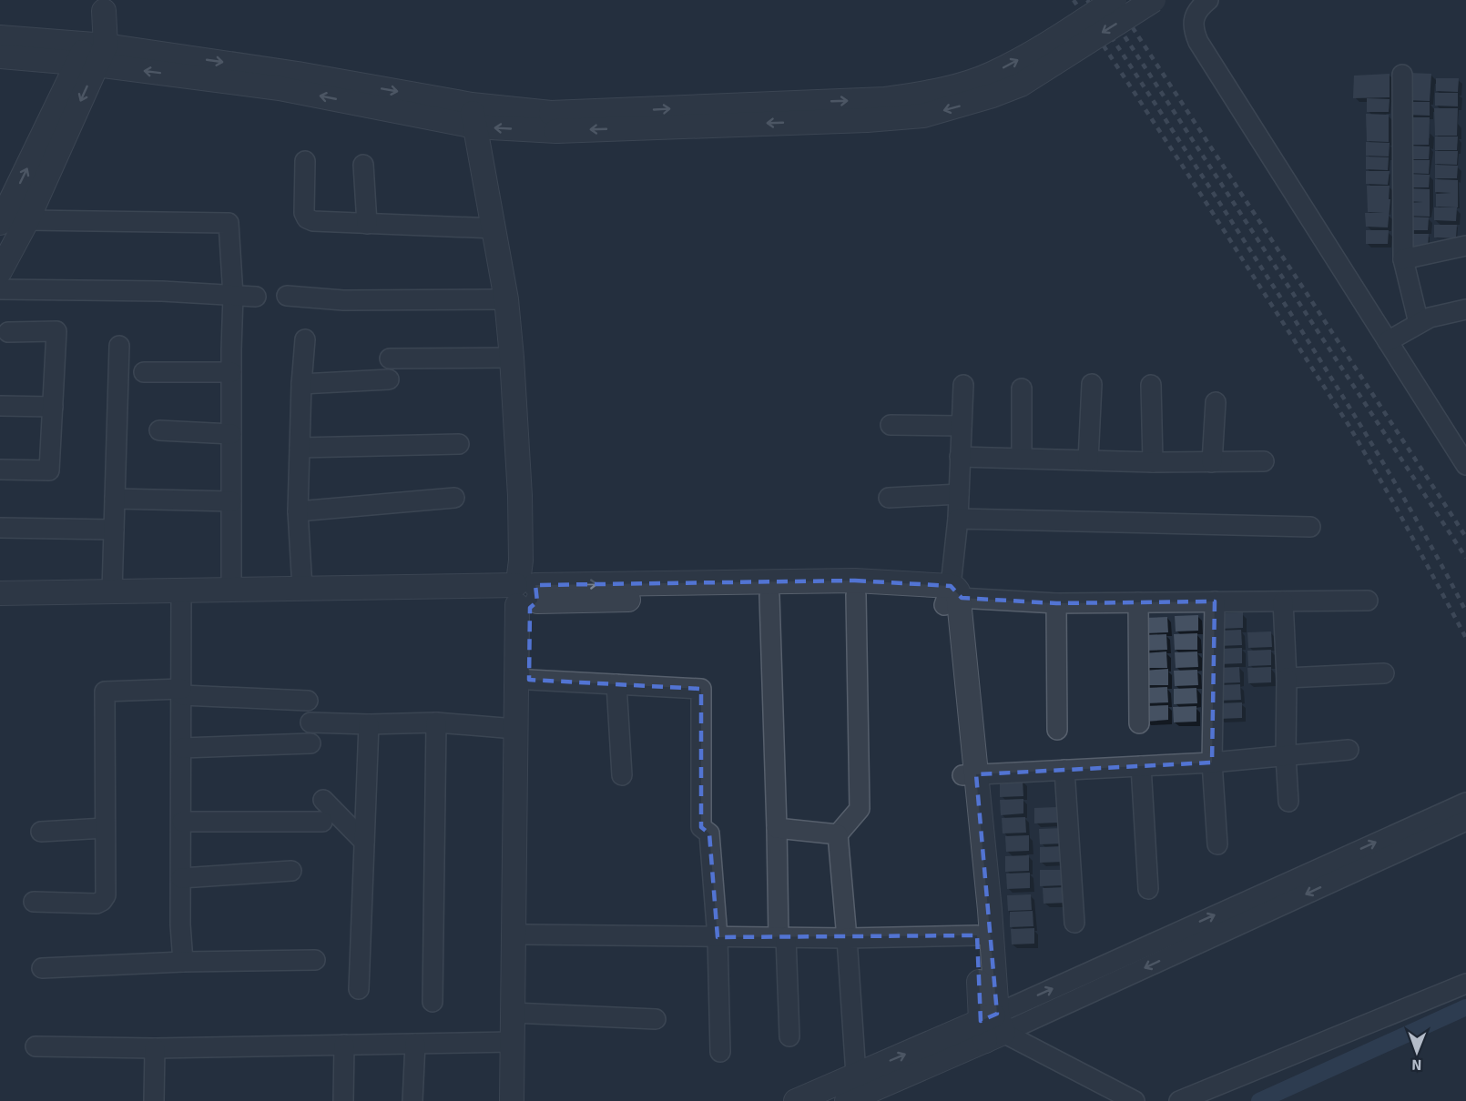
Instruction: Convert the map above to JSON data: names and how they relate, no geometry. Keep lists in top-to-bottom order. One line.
{"north":"bottom"}
